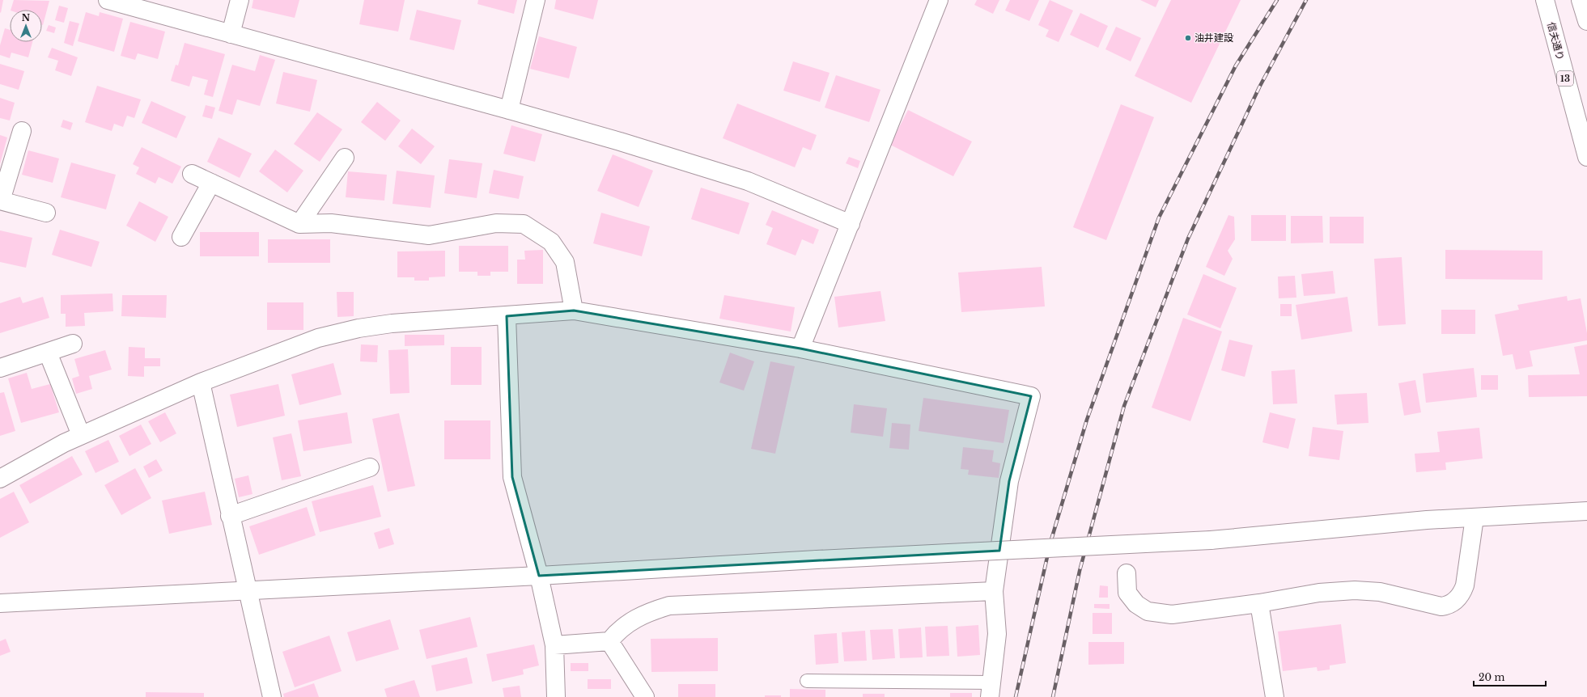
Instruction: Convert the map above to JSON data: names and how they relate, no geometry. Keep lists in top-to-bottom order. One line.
{"streets":{"main road":["信夫通り","13"]},"places":["油井建設"],"scale_bar":"20 m","north":"top"}
